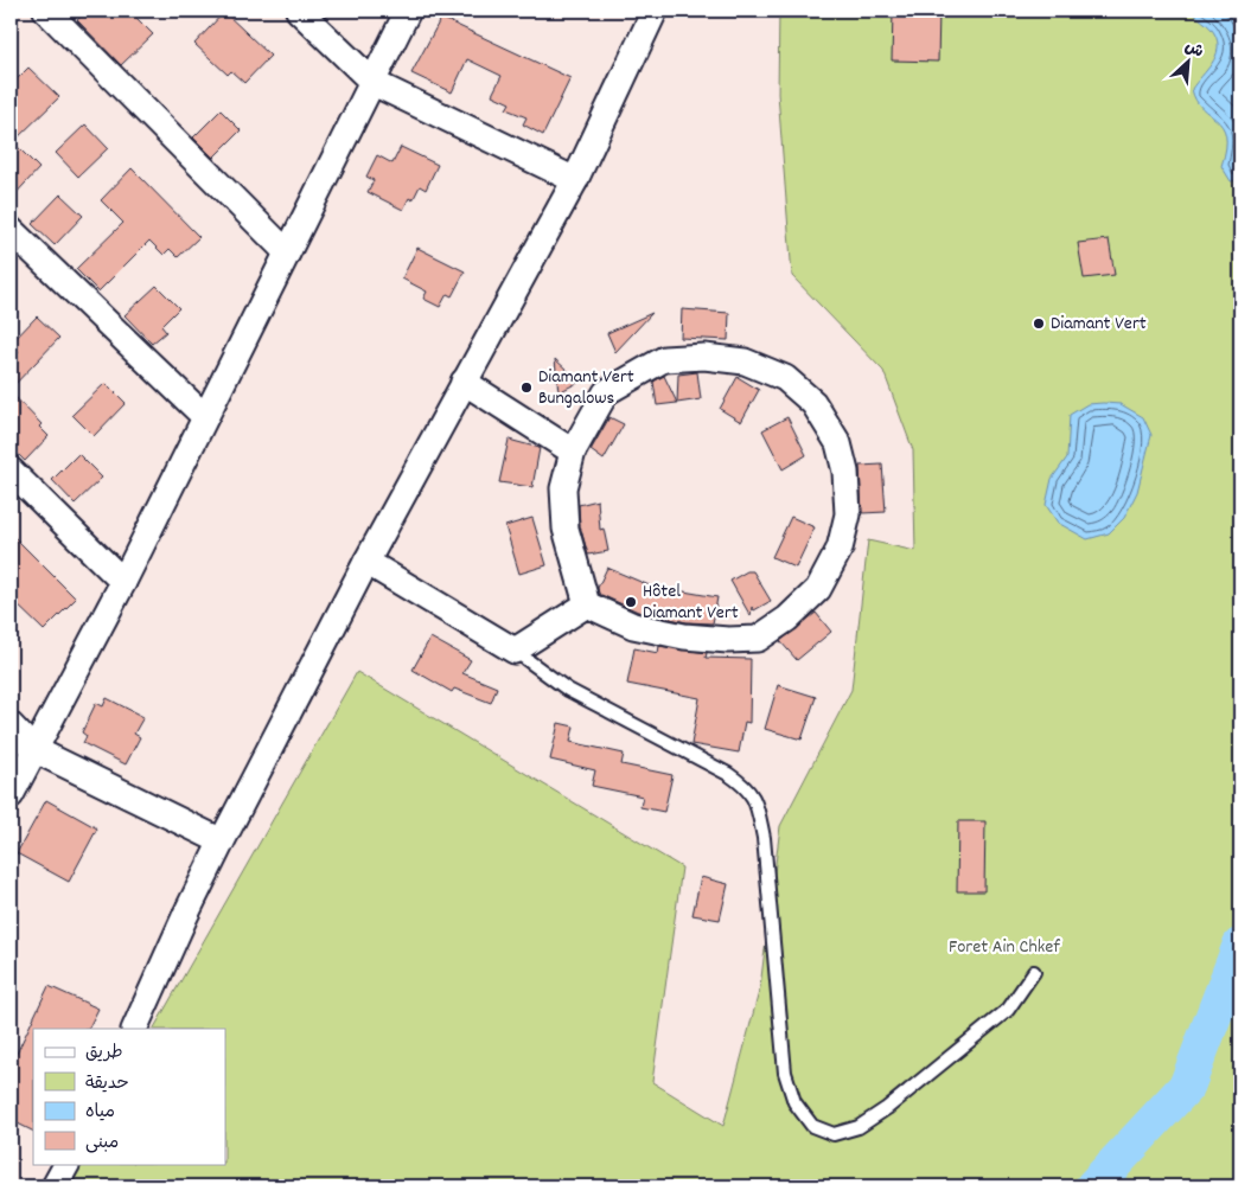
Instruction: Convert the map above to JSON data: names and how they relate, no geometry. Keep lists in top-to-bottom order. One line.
{"parks":["Foret Ain Chkef"],"places":["Diamant Vert","Diamant Vert Bungalows","Hôtel Diamant Vert"],"legend":["طريق","حديقة","مياه","مبنى"],"north":"top right"}
